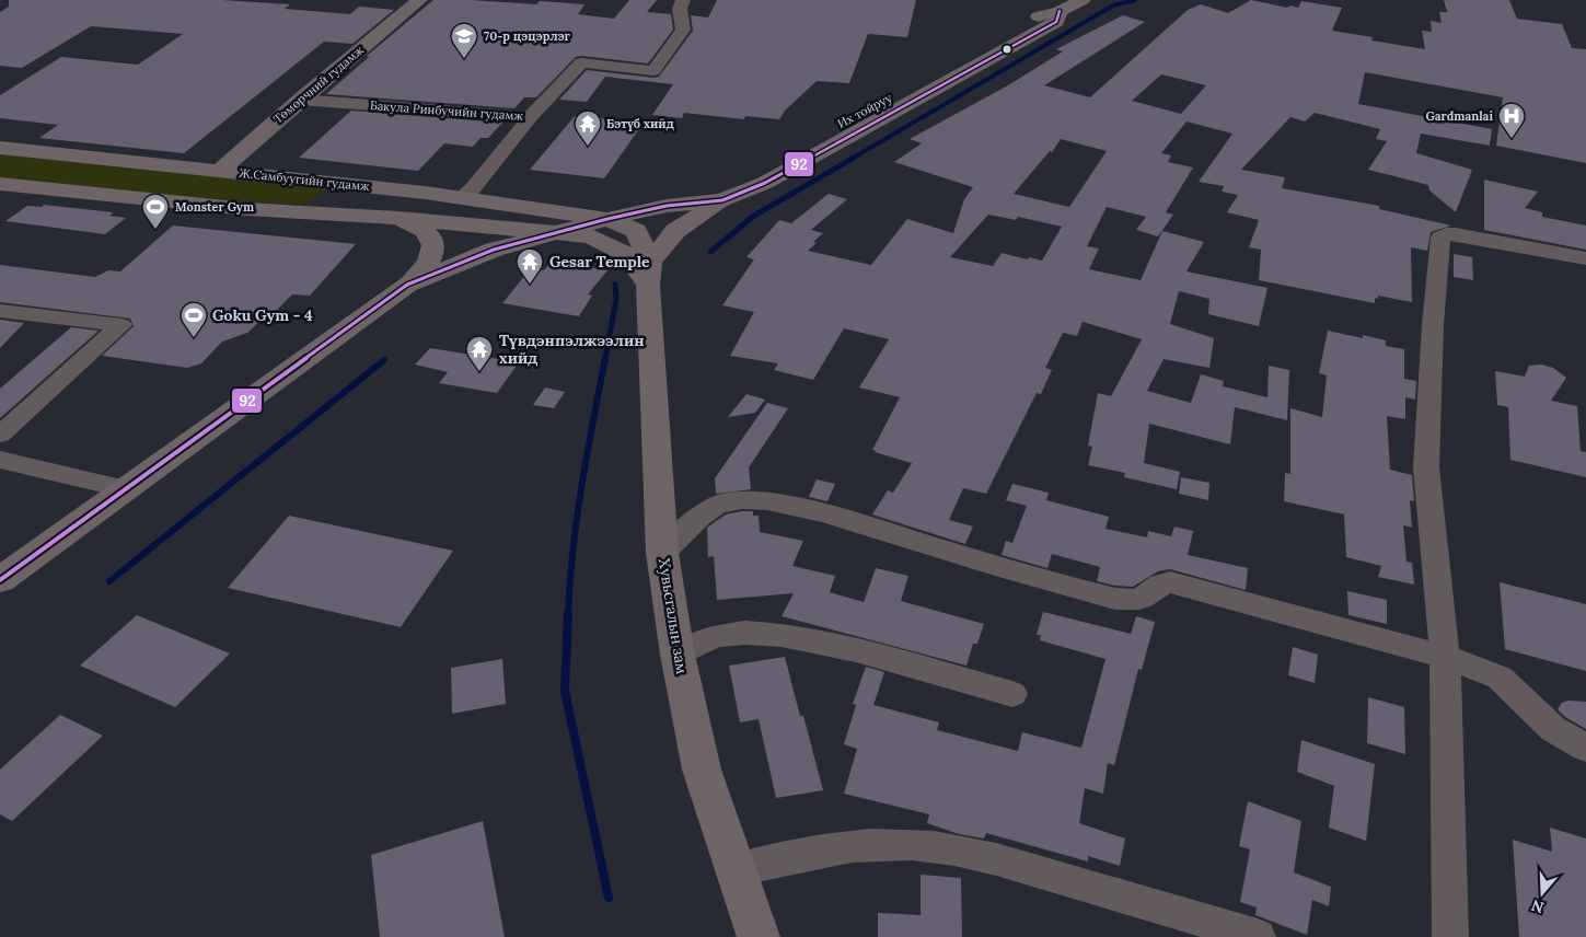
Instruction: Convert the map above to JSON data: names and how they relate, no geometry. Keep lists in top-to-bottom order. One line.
{"streets":{"main road":["Төмөрчний гудамж","Их тойруу","Ж.Самбуугийн гудамж","Хувьсгалын зам"],"street":["Бакула Ринбучийн гудамж"]},"crossings":[["Төмөрчний гудамж","Бакула Ринбучийн гудамж"],["Төмөрчний гудамж","Ж.Самбуугийн гудамж"],["Их тойруу","Ж.Самбуугийн гудамж"]],"places":{"school or university":["70-р цэцэрлэг"],"hospital":["Gardmanlai"],"temple":["Бэтүб хийд","Gesar Temple","Түвдэнпэлжээлин хийд"],"sports":["Monster Gym","Goku Gym - 4"]},"lines":["transit line 92"],"north":"bottom"}
